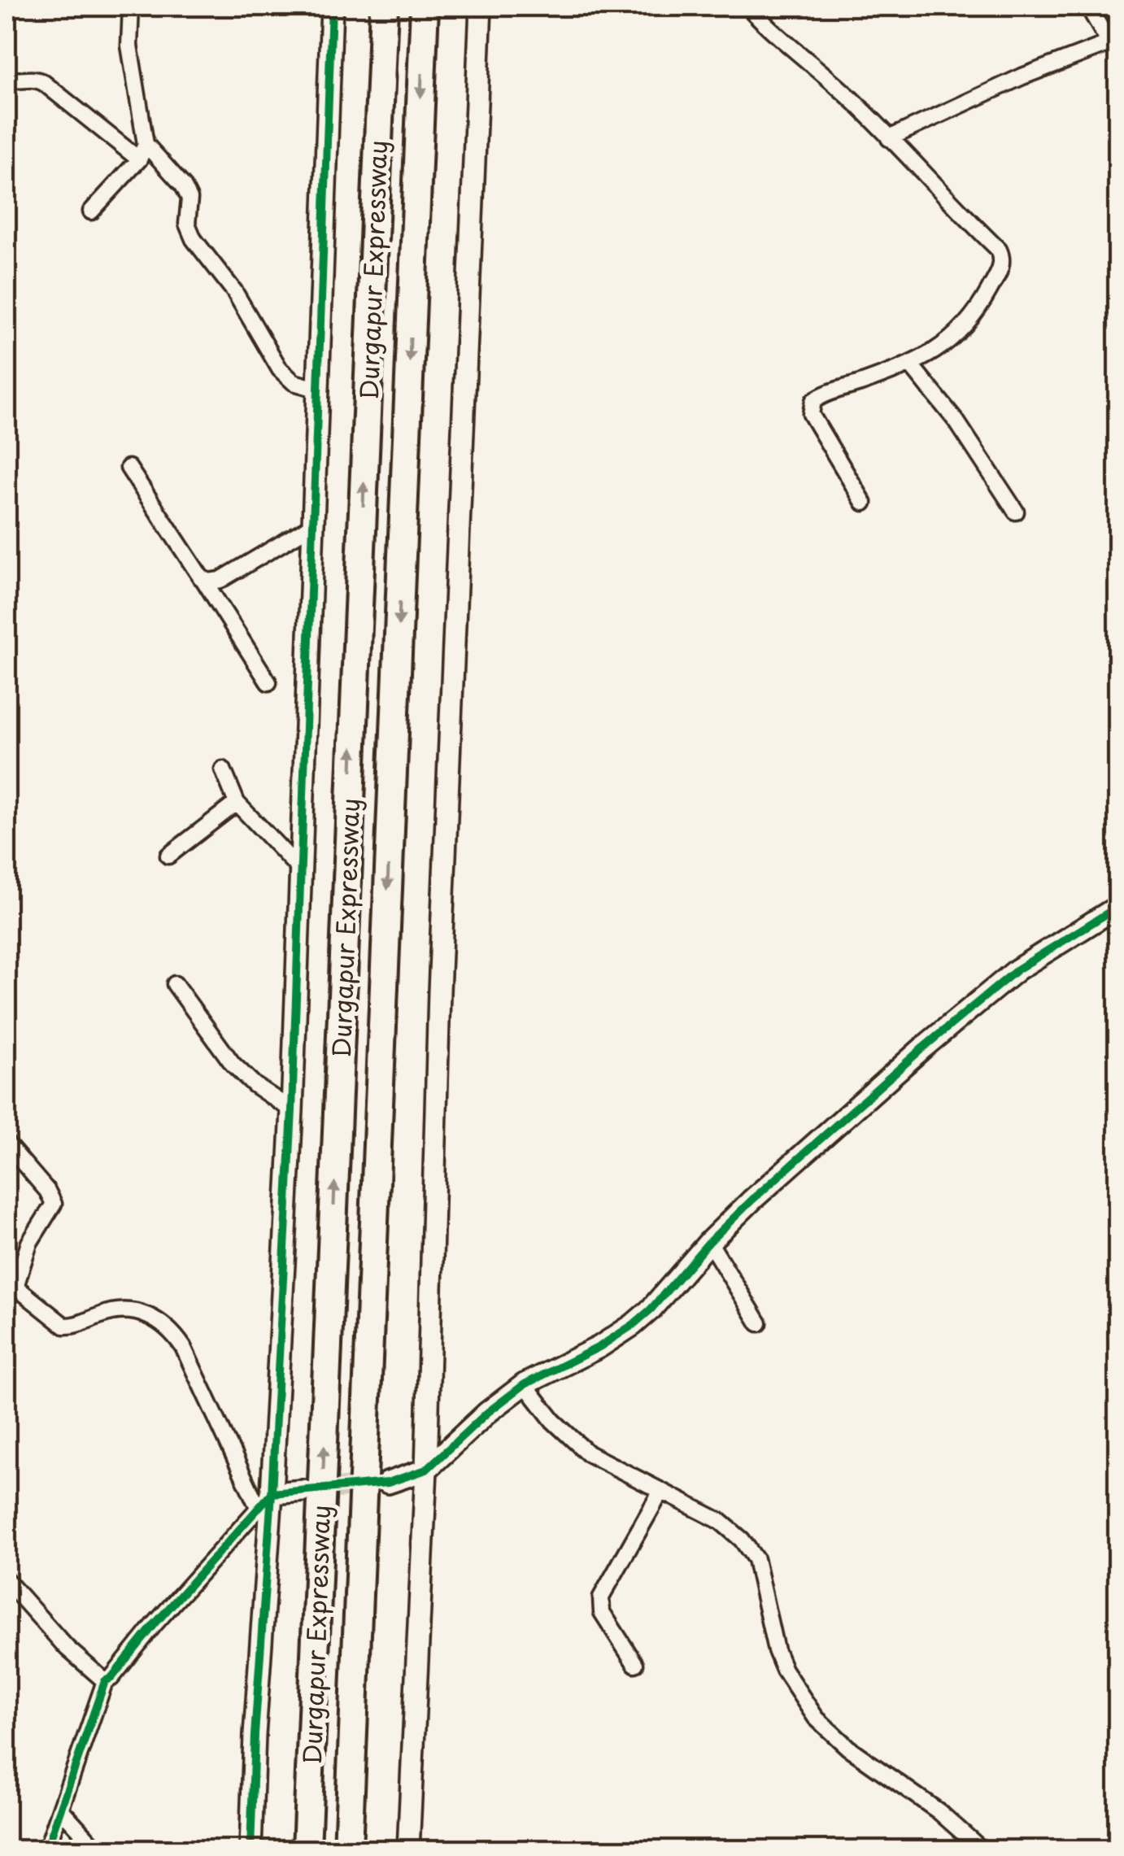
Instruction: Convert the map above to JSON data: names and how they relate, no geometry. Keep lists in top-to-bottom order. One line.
{"streets":{"highway":["Durgapur Expressway"]}}
